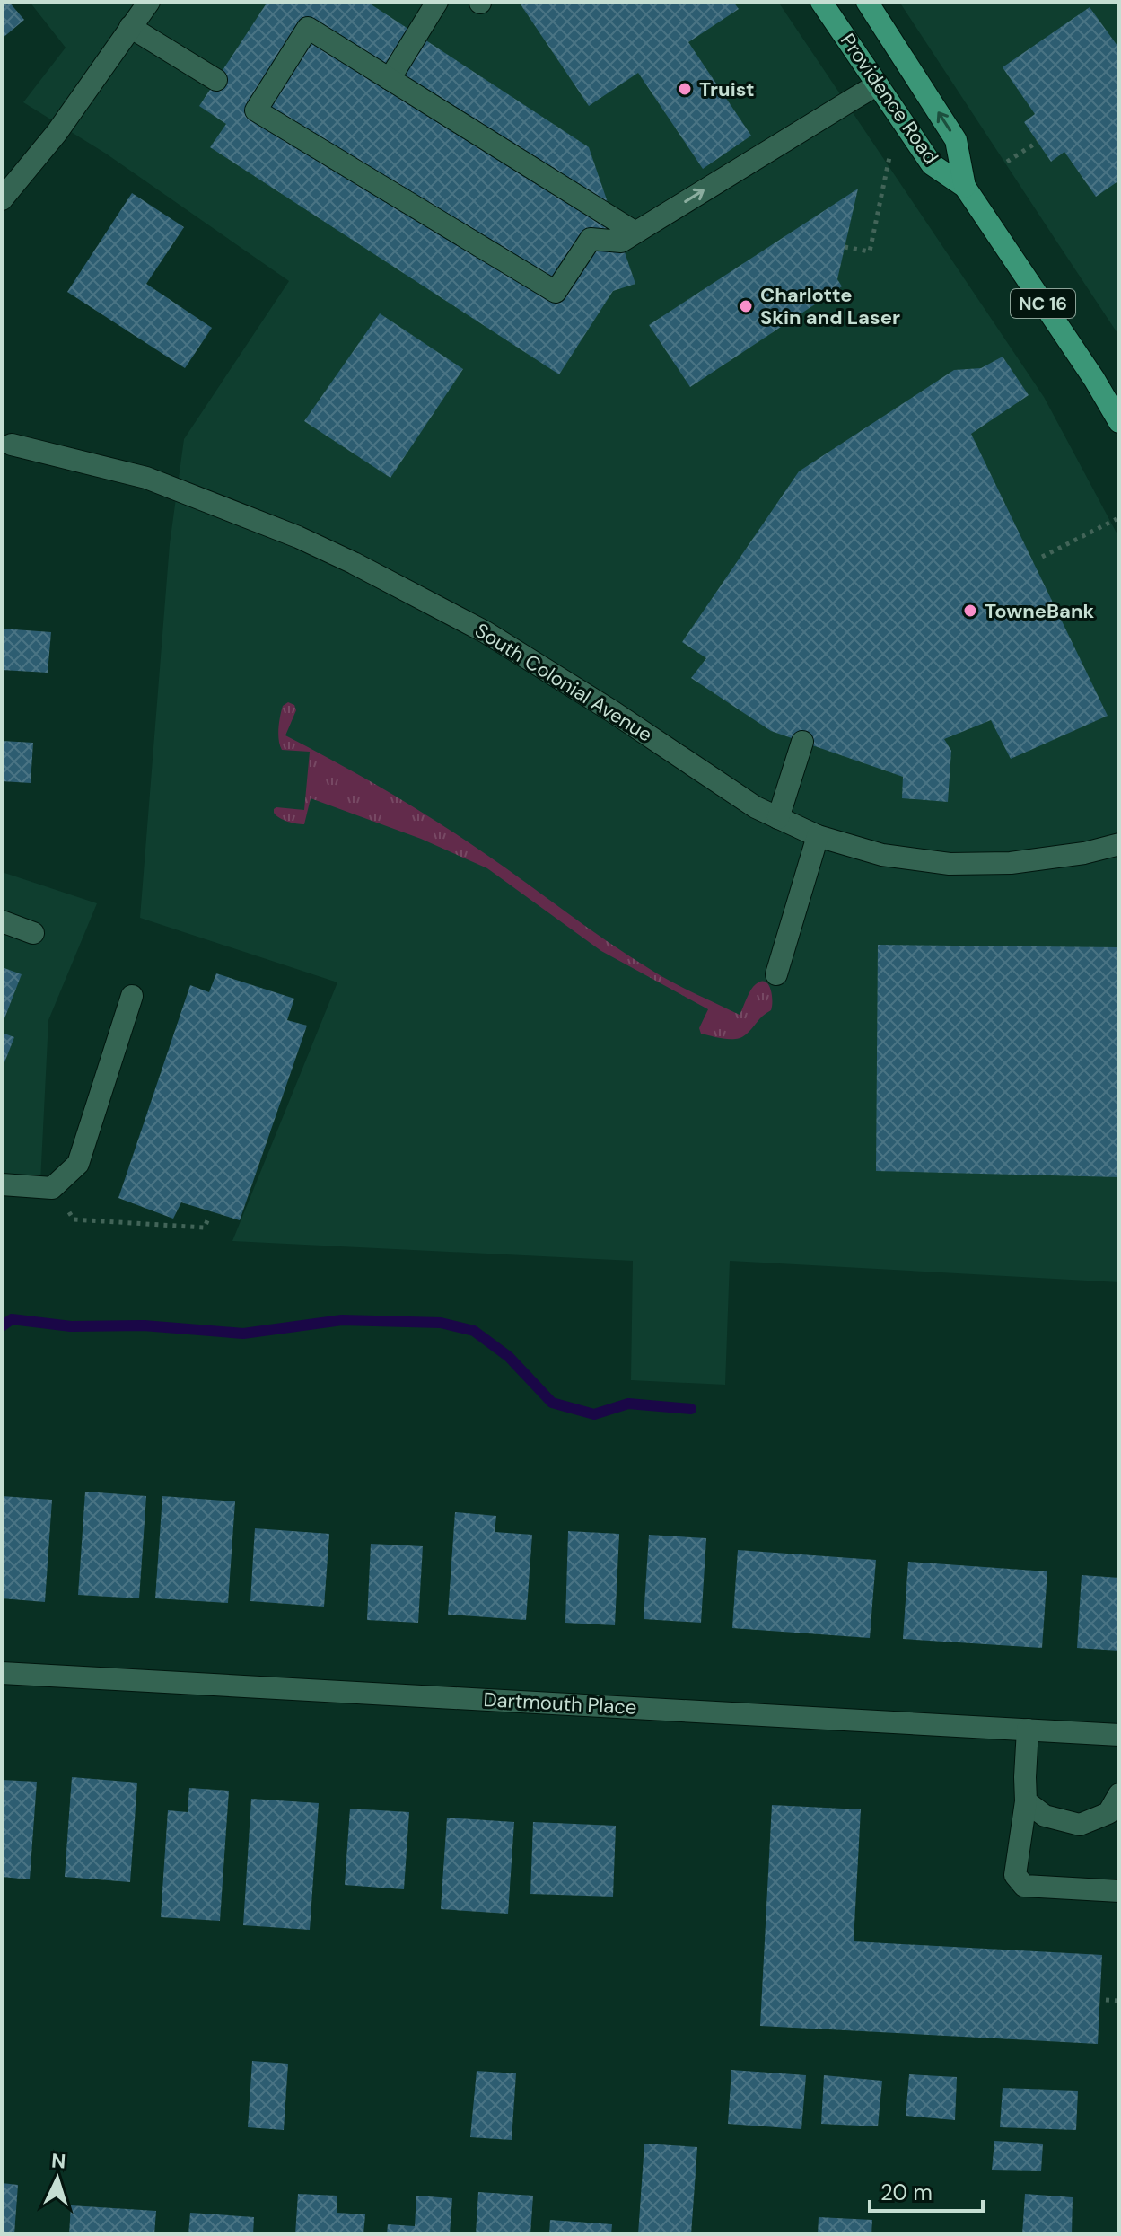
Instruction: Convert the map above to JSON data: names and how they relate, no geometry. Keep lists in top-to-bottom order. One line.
{"streets":{"main road":["Providence Road","NC 16"],"street":["South Colonial Avenue","Dartmouth Place"]},"places":["Truist","Charlotte Skin and Laser","TowneBank"],"scale_bar":"20 m","north":"top"}
